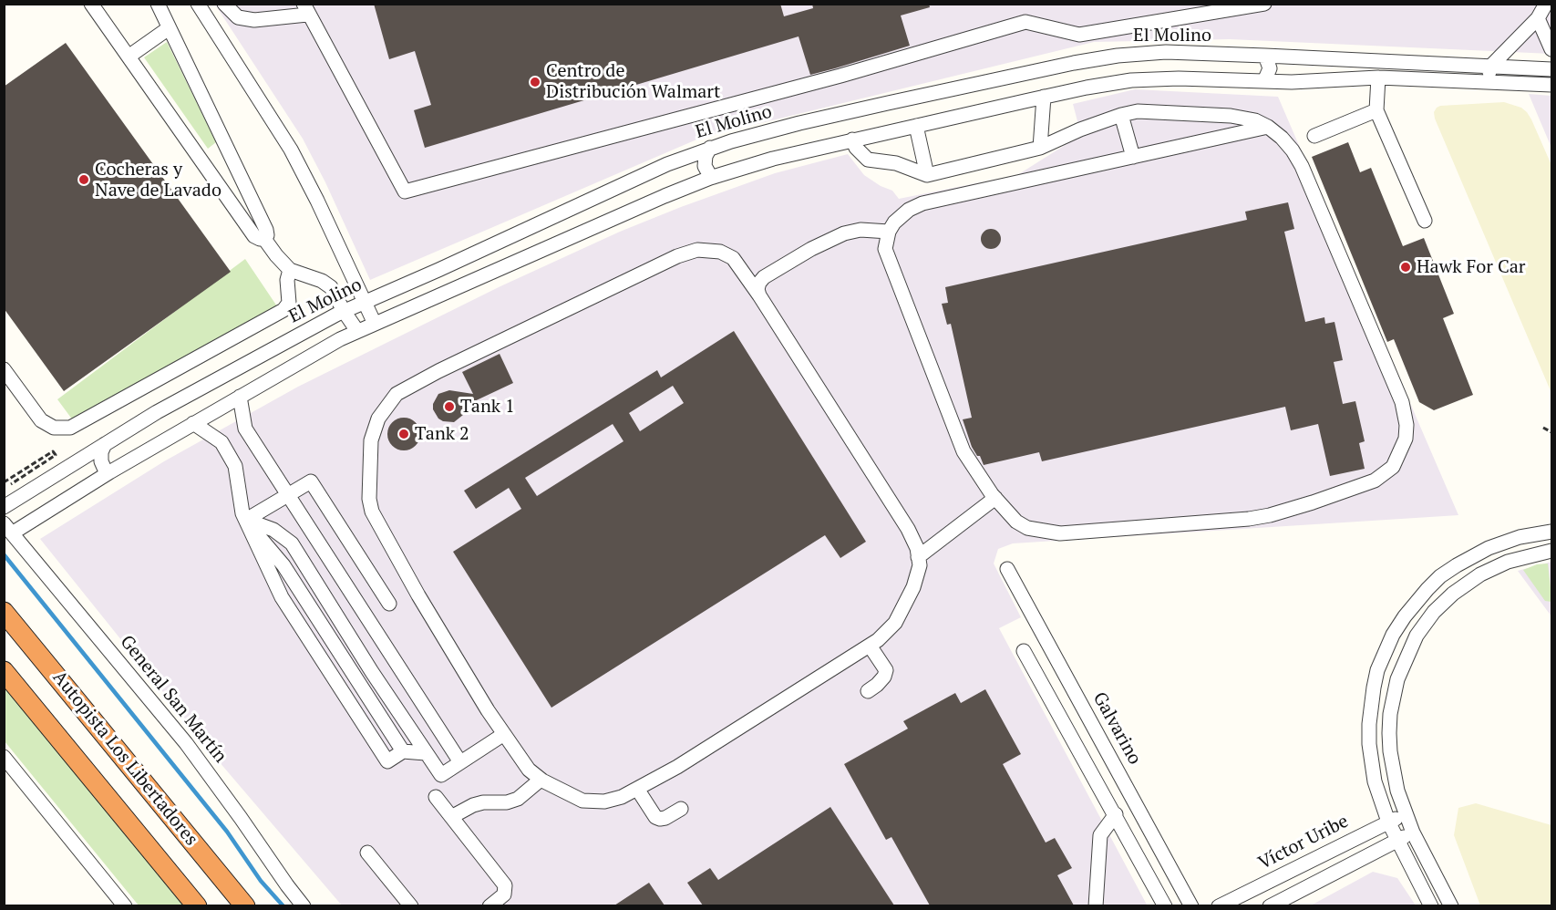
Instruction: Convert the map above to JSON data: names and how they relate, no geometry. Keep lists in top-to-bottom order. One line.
{"streets":{"highway":["Autopista Los Libertadores"],"street":["El Molino","General San Martín","Galvarino","Víctor Uribe"]},"places":["Centro de Distribución Walmart","Cocheras y Nave de Lavado","Hawk For Car","Tank 1","Tank 2"]}
